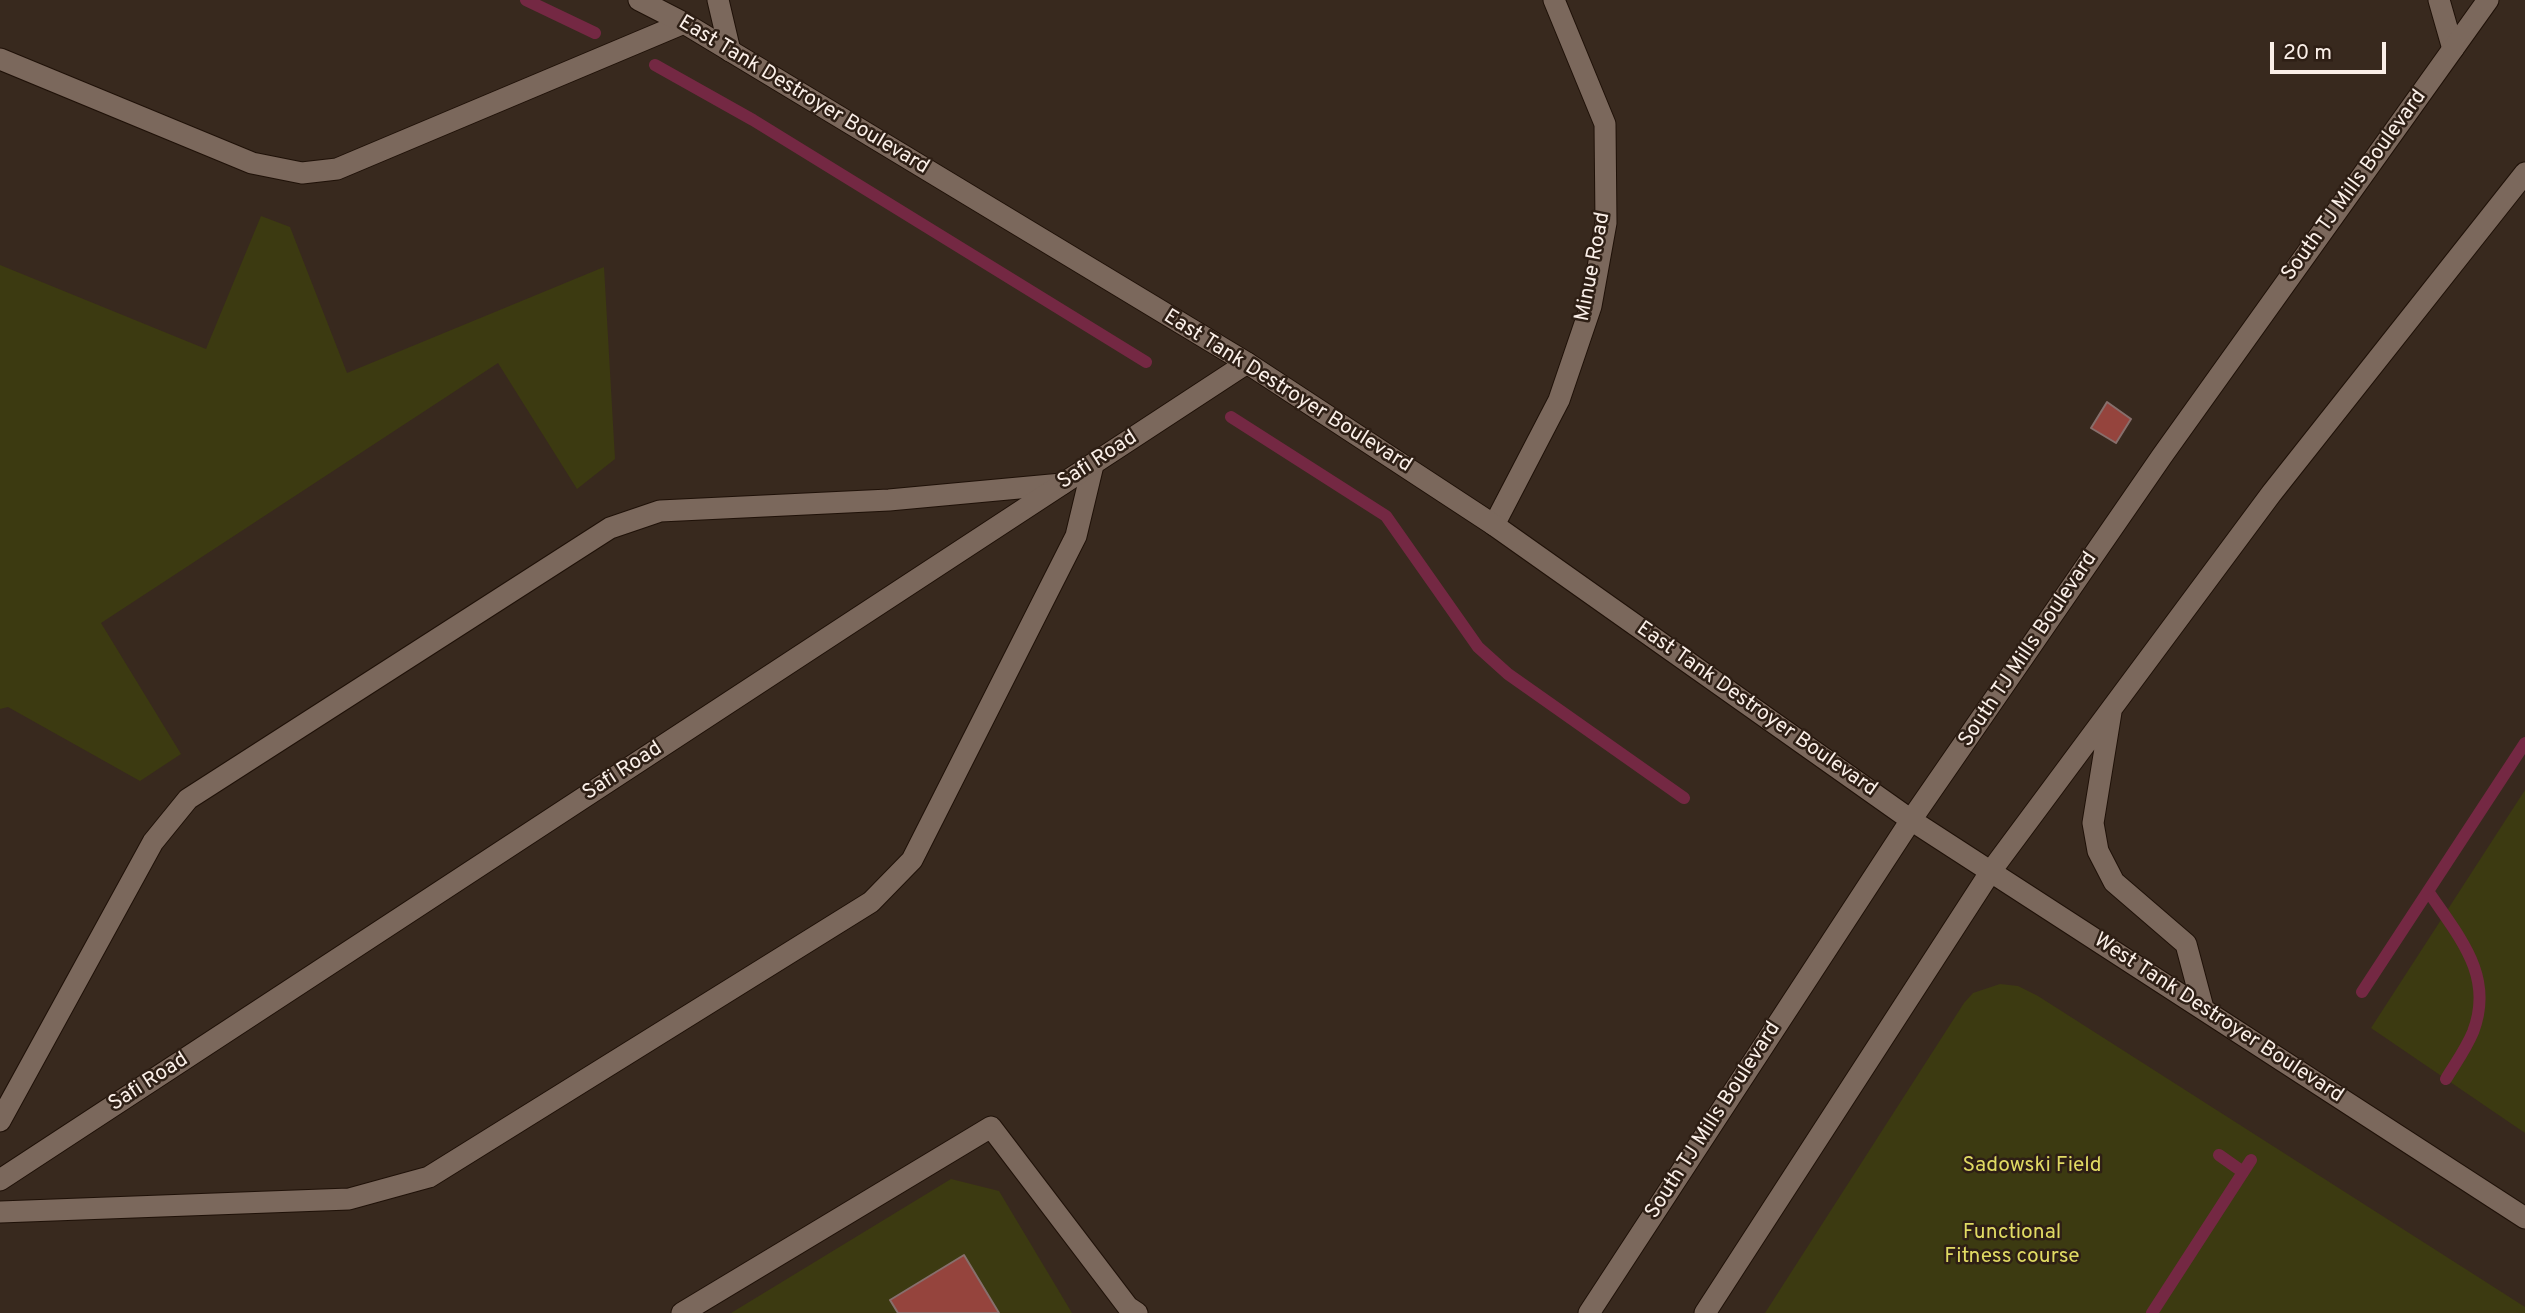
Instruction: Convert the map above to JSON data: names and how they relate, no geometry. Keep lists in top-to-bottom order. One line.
{"streets":{"street":["East Tank Destroyer Boulevard","South TJ Mills Boulevard","Minue Road","Safi Road","West Tank Destroyer Boulevard"]},"crossings":[["East Tank Destroyer Boulevard","South TJ Mills Boulevard"],["East Tank Destroyer Boulevard","Minue Road"],["East Tank Destroyer Boulevard","Safi Road"],["East Tank Destroyer Boulevard","West Tank Destroyer Boulevard"],["South TJ Mills Boulevard","West Tank Destroyer Boulevard"]],"parks":["Sadowski Field","Functional Fitness course"],"scale_bar":"20 m"}
